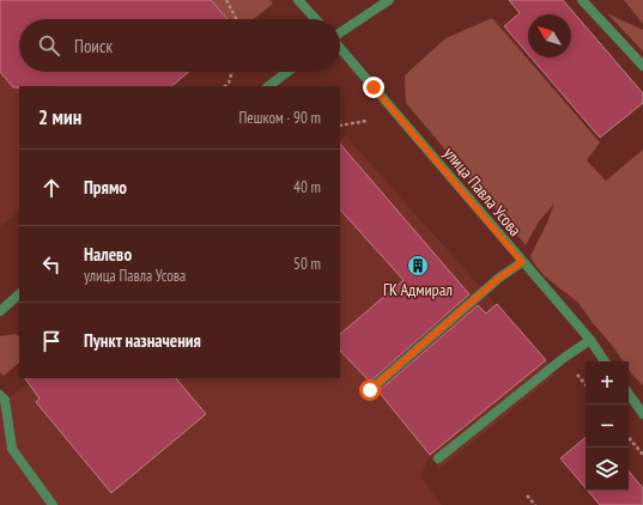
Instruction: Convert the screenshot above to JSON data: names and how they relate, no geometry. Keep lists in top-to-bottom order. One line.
{"streets":{"street":["улица Павла Усова"]},"places":{"building":["ГК Адмирал"]},"north":"top left","page":{"search":"Поиск","heading":["2 мин","Пешком · 90 m"],"list":[["Прямо","40 m"],["Налево","улица Павла Усова","50 m"],"Пункт назначения"],"map_buttons":["+","−"]}}
